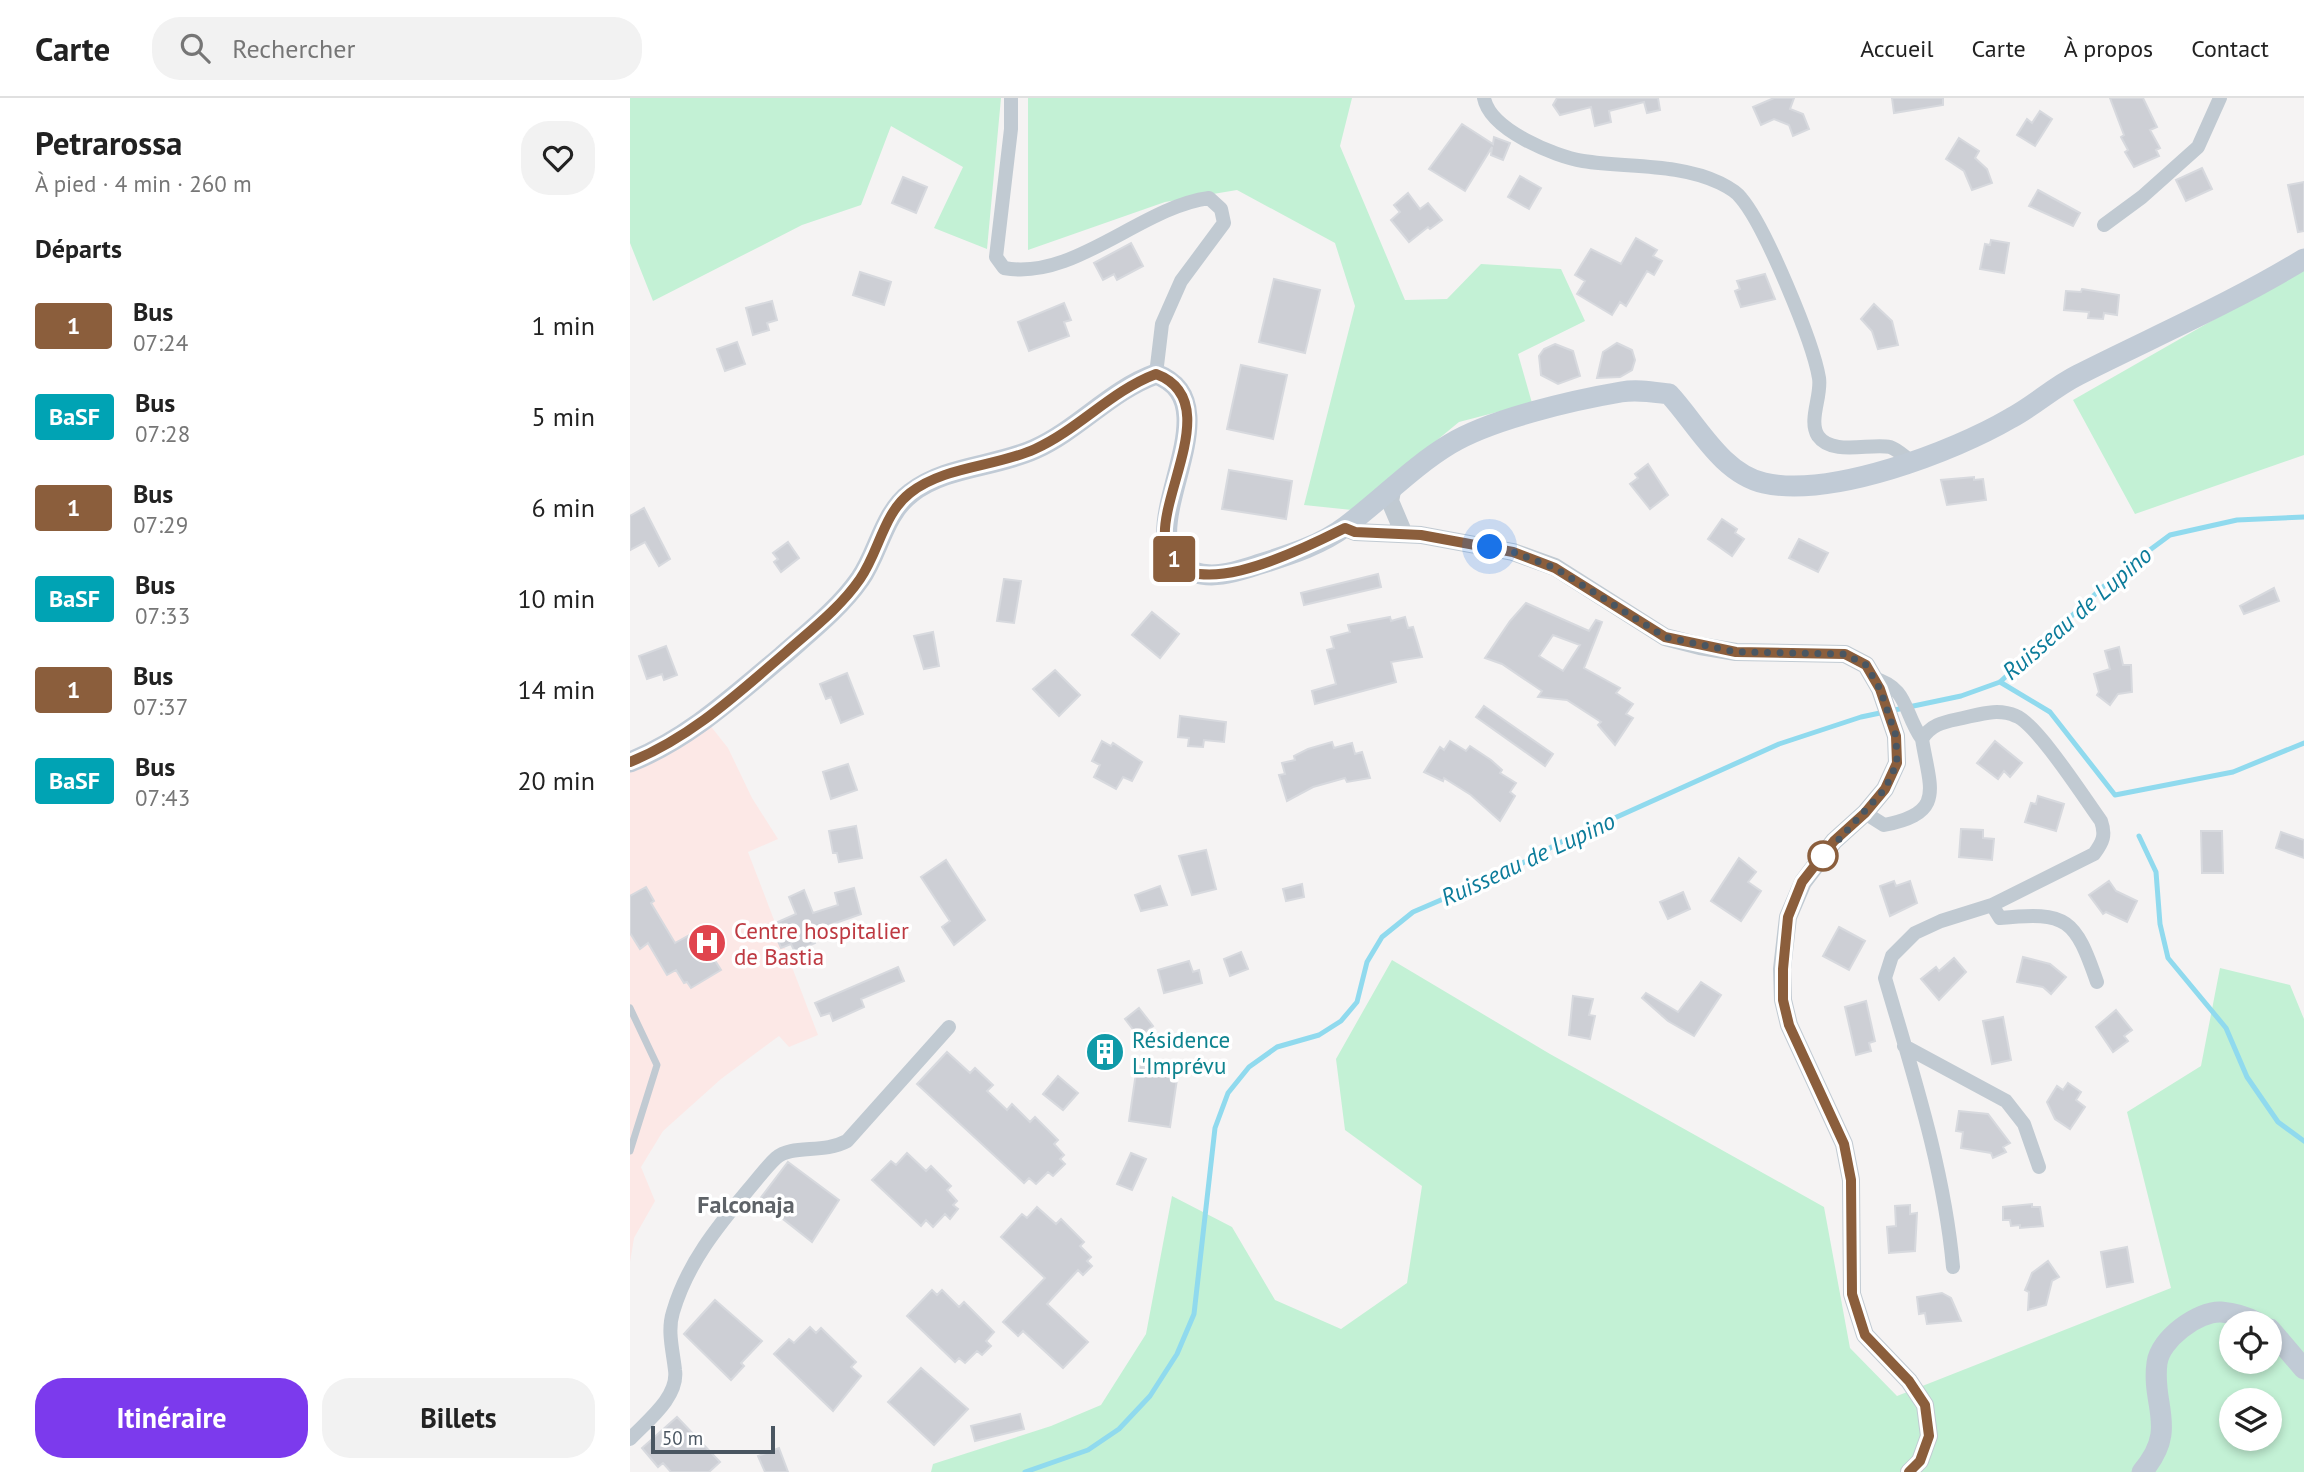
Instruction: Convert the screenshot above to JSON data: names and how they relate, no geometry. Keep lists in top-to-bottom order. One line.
{"districts":["Falconaja"],"water":["Ruisseau de Lupino"],"places":{"hospital":["Centre hospitalier de Bastia"],"building":["Résidence L'Imprévu"]},"lines":["bus line 1"],"scale_bar":"50 m","page":{"header":"Carte","search":"Rechercher","nav":["Accueil","Carte","À propos","Contact"],"heading":[["Petrarossa","À pied · 4 min · 260 m"],"Départs"],"on_map":"1","list":[{"mark":"1","name":"Bus","note":"07:24","value":"1 min"},{"mark":"BaSF","name":"Bus","note":"07:28","value":"5 min"},{"mark":"1","name":"Bus","note":"07:29","value":"6 min"},{"mark":"BaSF","name":"Bus","note":"07:33","value":"10 min"},{"mark":"1","name":"Bus","note":"07:37","value":"14 min"},{"mark":"BaSF","name":"Bus","note":"07:43","value":"20 min"}],"buttons":["Itinéraire","Billets"],"scale":"50 m"}}
